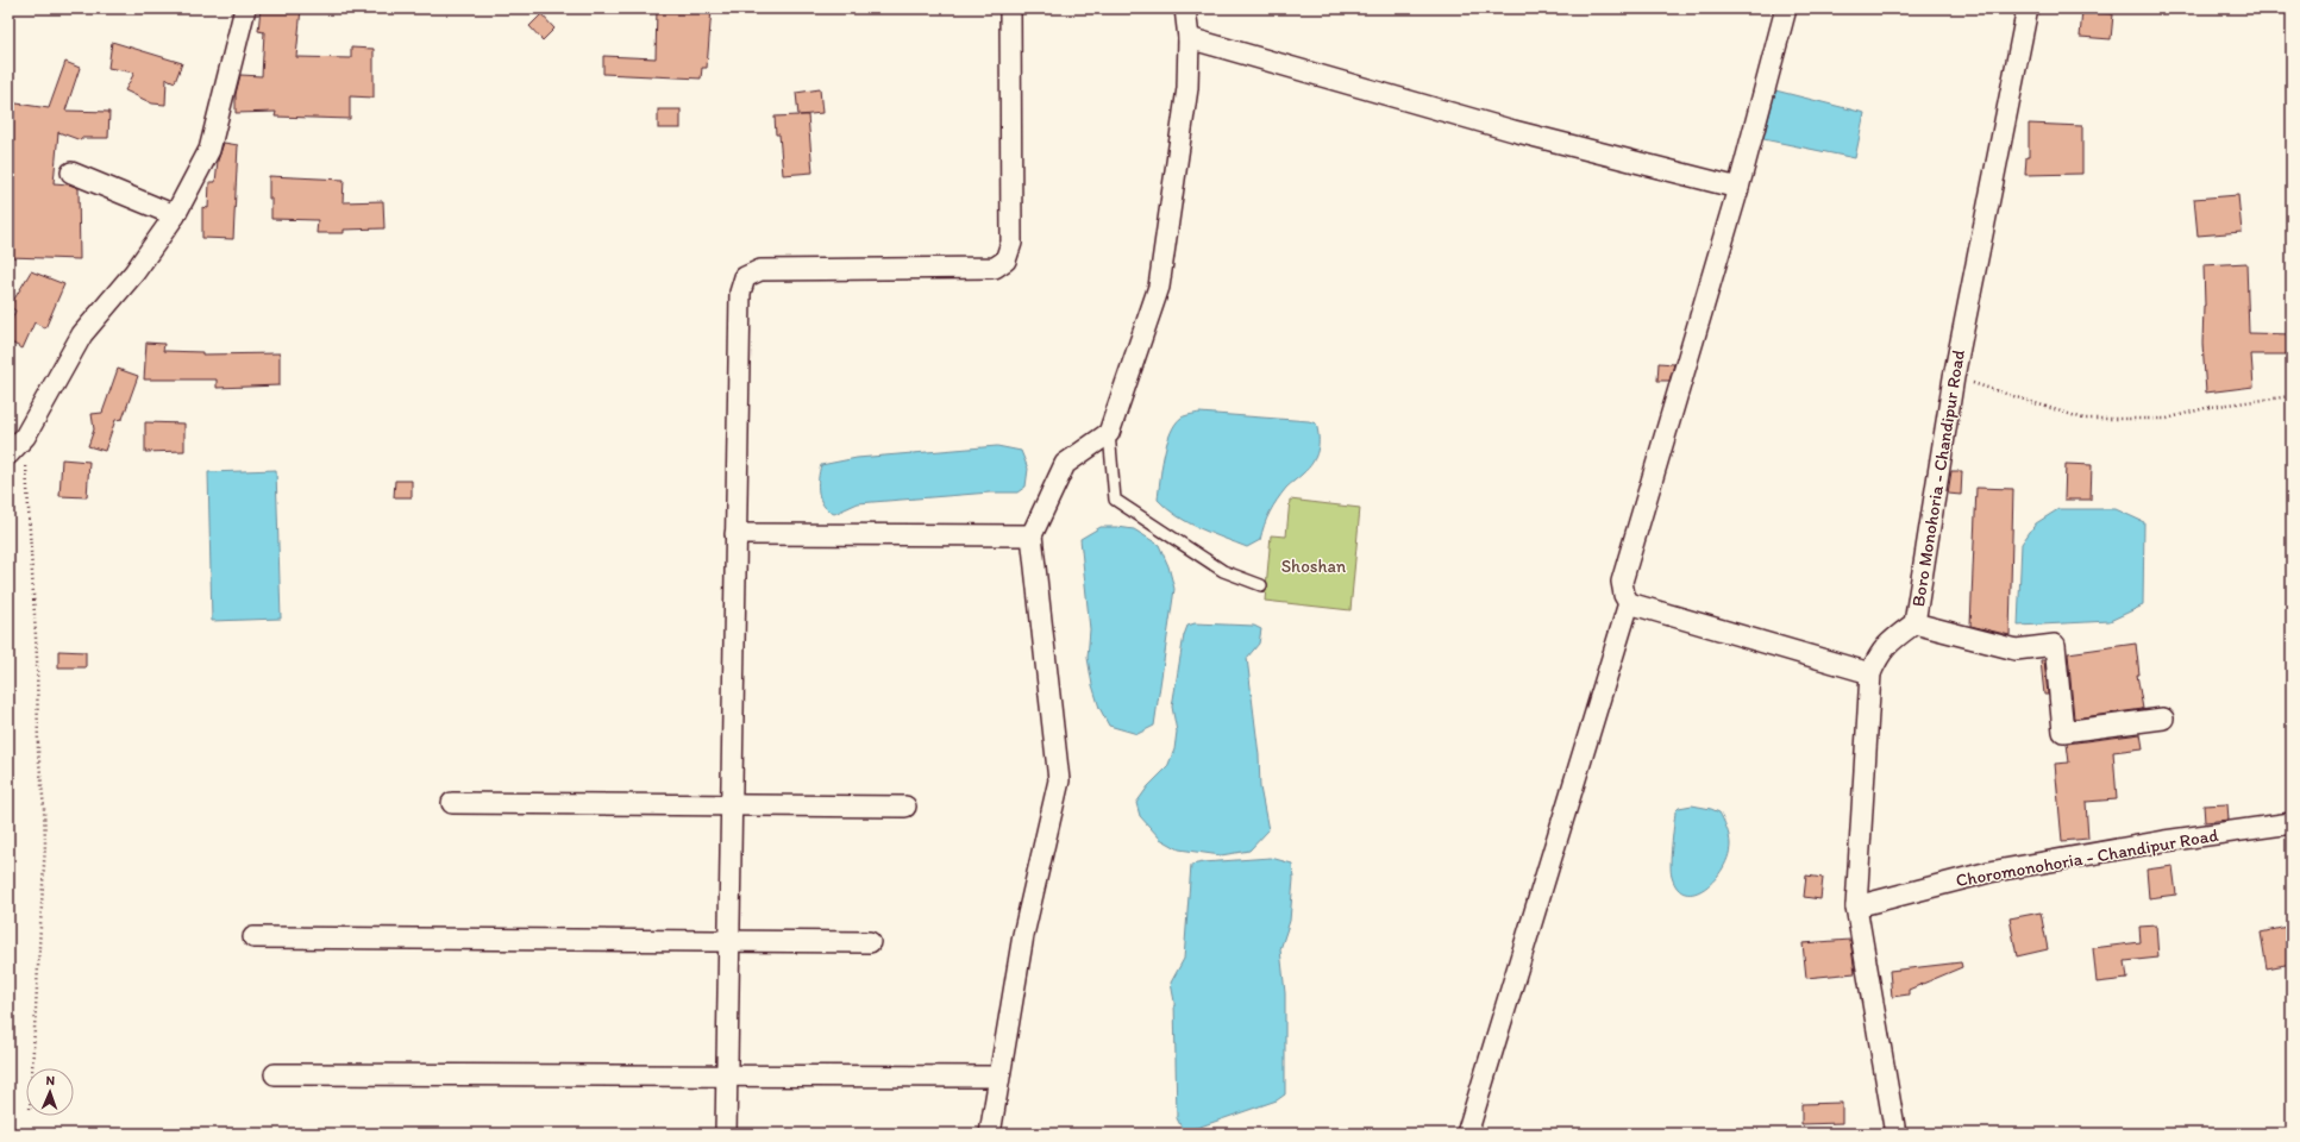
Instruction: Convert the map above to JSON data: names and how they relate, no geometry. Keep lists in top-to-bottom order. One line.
{"streets":{"street":["Boro Monohoria - Chandipur Road","Choromonohoria - Chandipur Road"]},"crossings":[["Boro Monohoria - Chandipur Road","Choromonohoria - Chandipur Road"]],"parks":["Shoshan"],"north":"top"}
